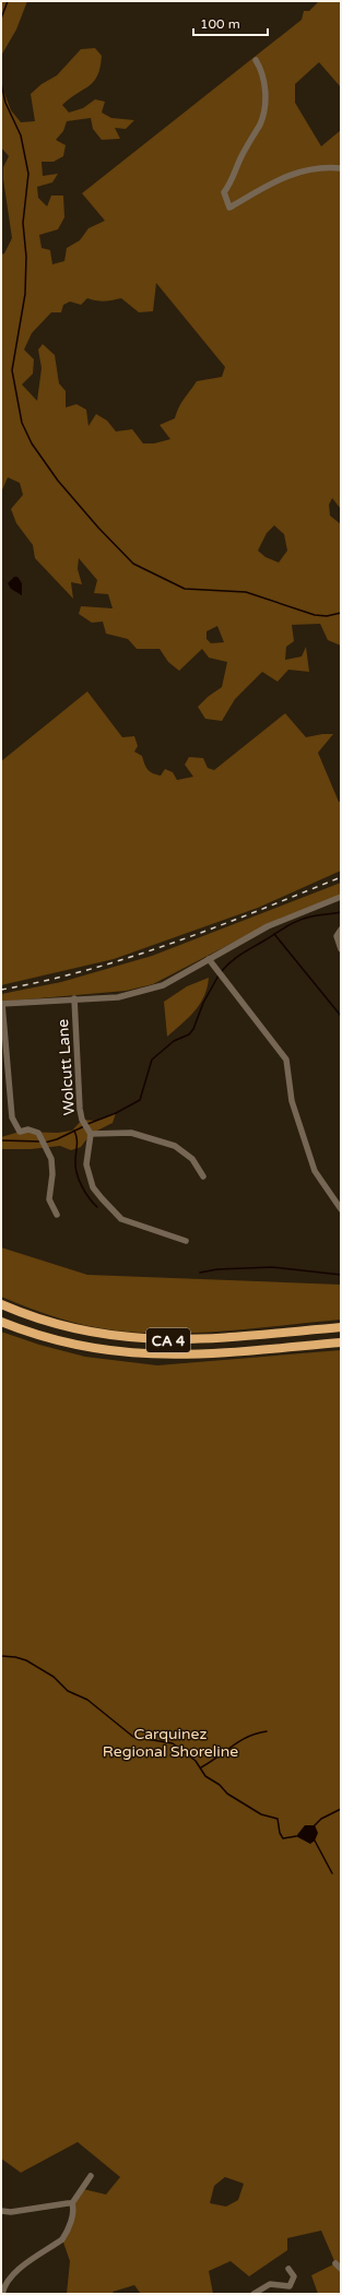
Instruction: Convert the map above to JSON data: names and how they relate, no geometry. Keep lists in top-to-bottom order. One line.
{"streets":{"highway":["CA 4"],"street":["Wolcutt Lane"]},"parks":["Carquinez Regional Shoreline"],"scale_bar":"100 m"}
